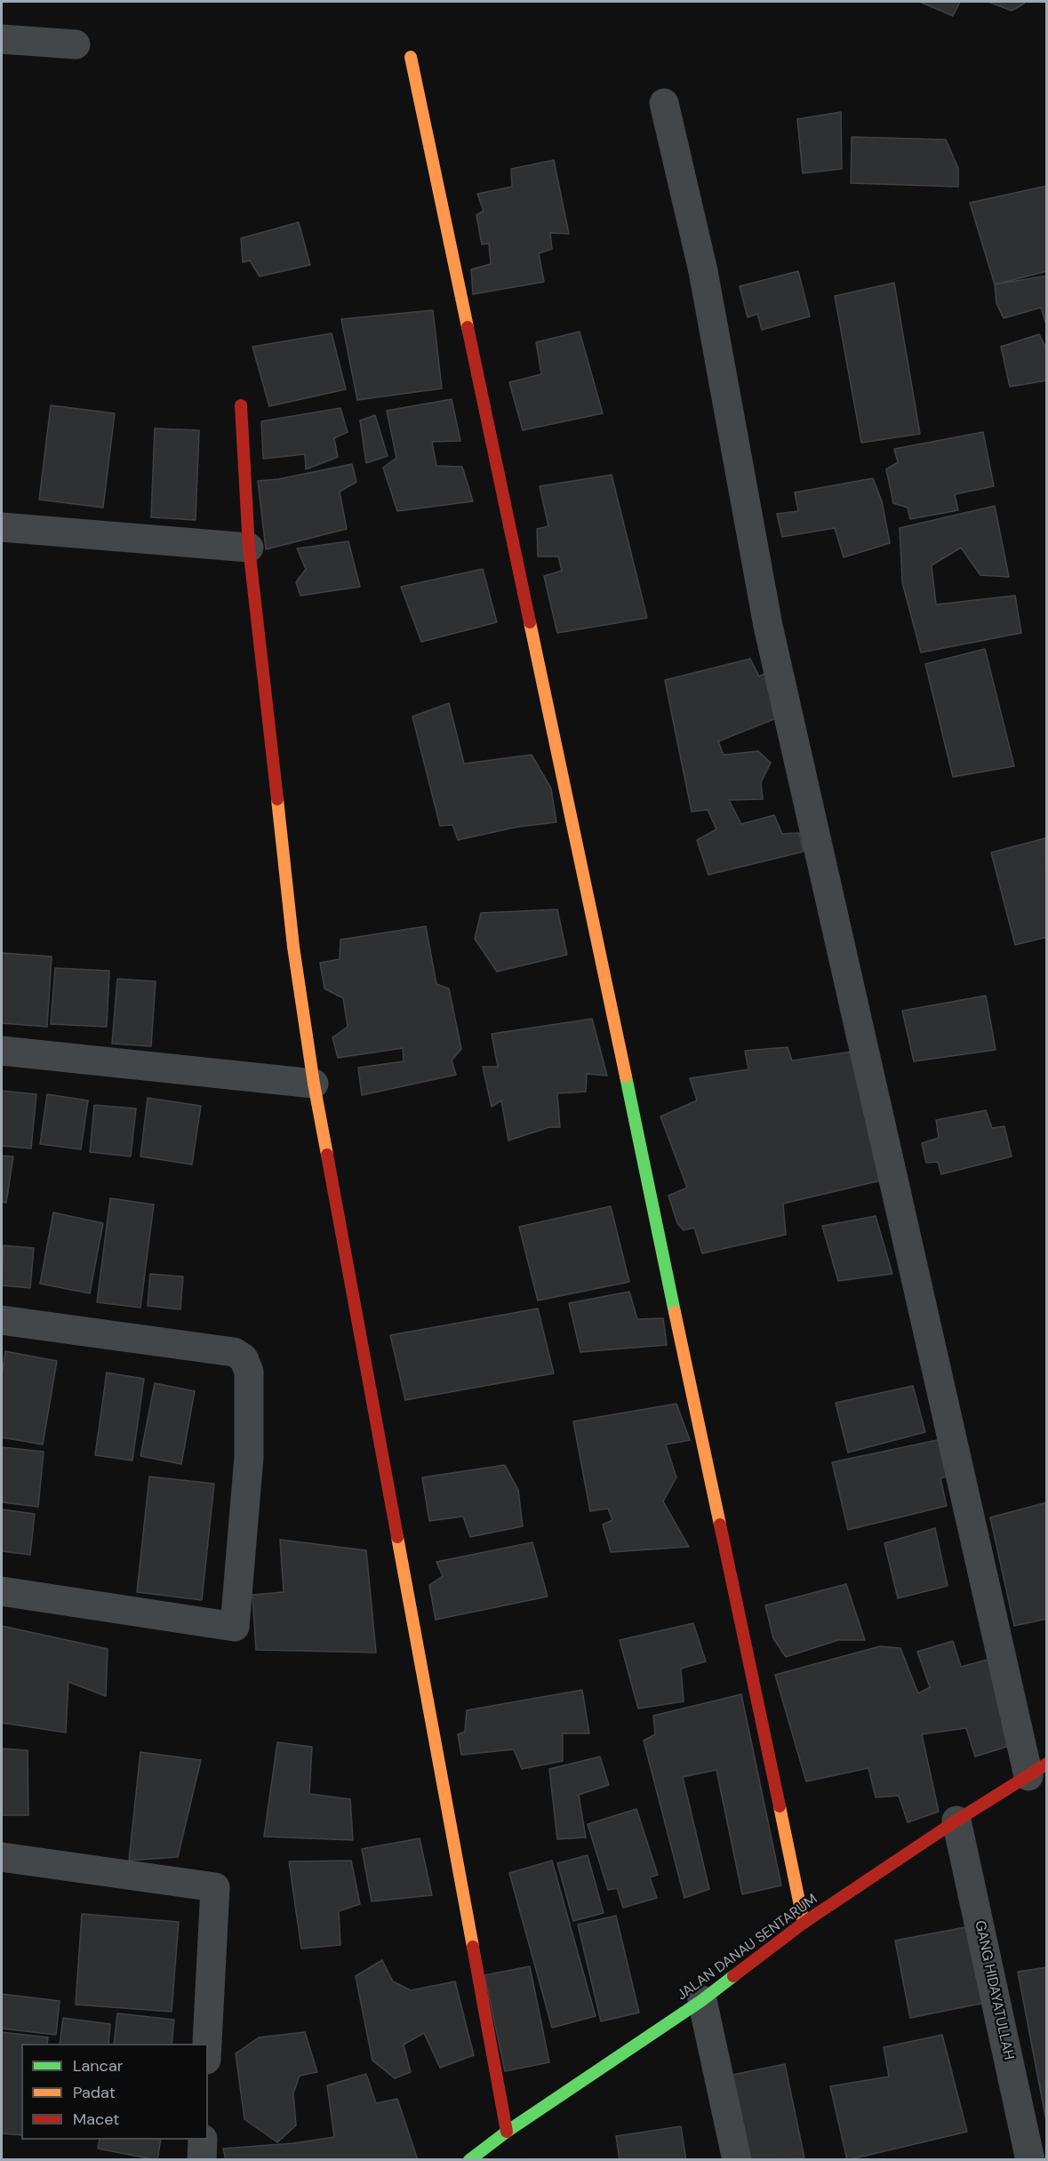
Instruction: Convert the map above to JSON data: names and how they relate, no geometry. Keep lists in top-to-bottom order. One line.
{"streets":{"street":["JALAN DANAU SENTARUM","GANG HIDAYATULLAH"]},"crossings":[["JALAN DANAU SENTARUM","GANG HIDAYATULLAH"]],"legend":["Lancar","Padat","Macet"]}
